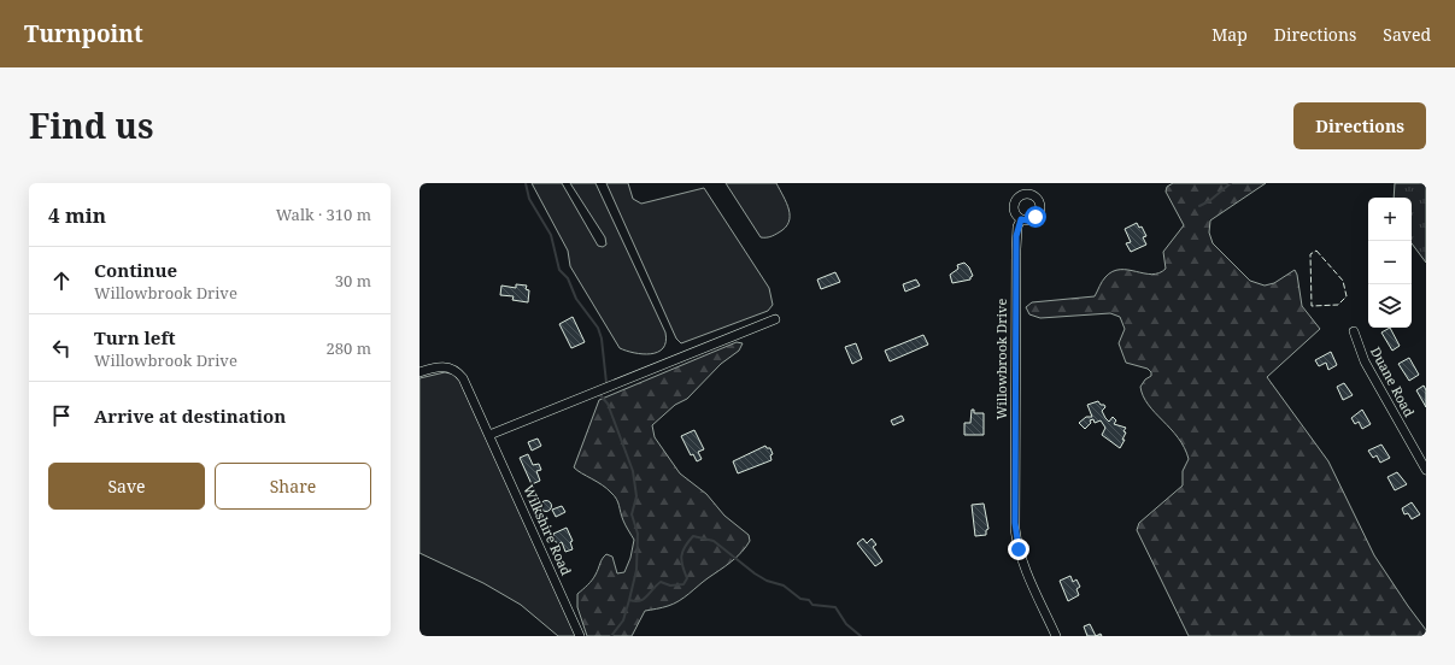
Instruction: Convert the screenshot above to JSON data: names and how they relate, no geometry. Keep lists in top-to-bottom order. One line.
{"streets":{"street":["Willowbrook Drive","Duane Road","Wilkshire Road"]},"page":{"header":"Turnpoint","nav":["Map","Directions","Saved"],"title":"Find us","buttons":["Directions",["Save","Share"]],"heading":["4 min","Walk · 310 m"],"map_buttons":["+","−"],"list":[["Continue","Willowbrook Drive","30 m"],["Turn left","Willowbrook Drive","280 m"],"Arrive at destination"]}}
